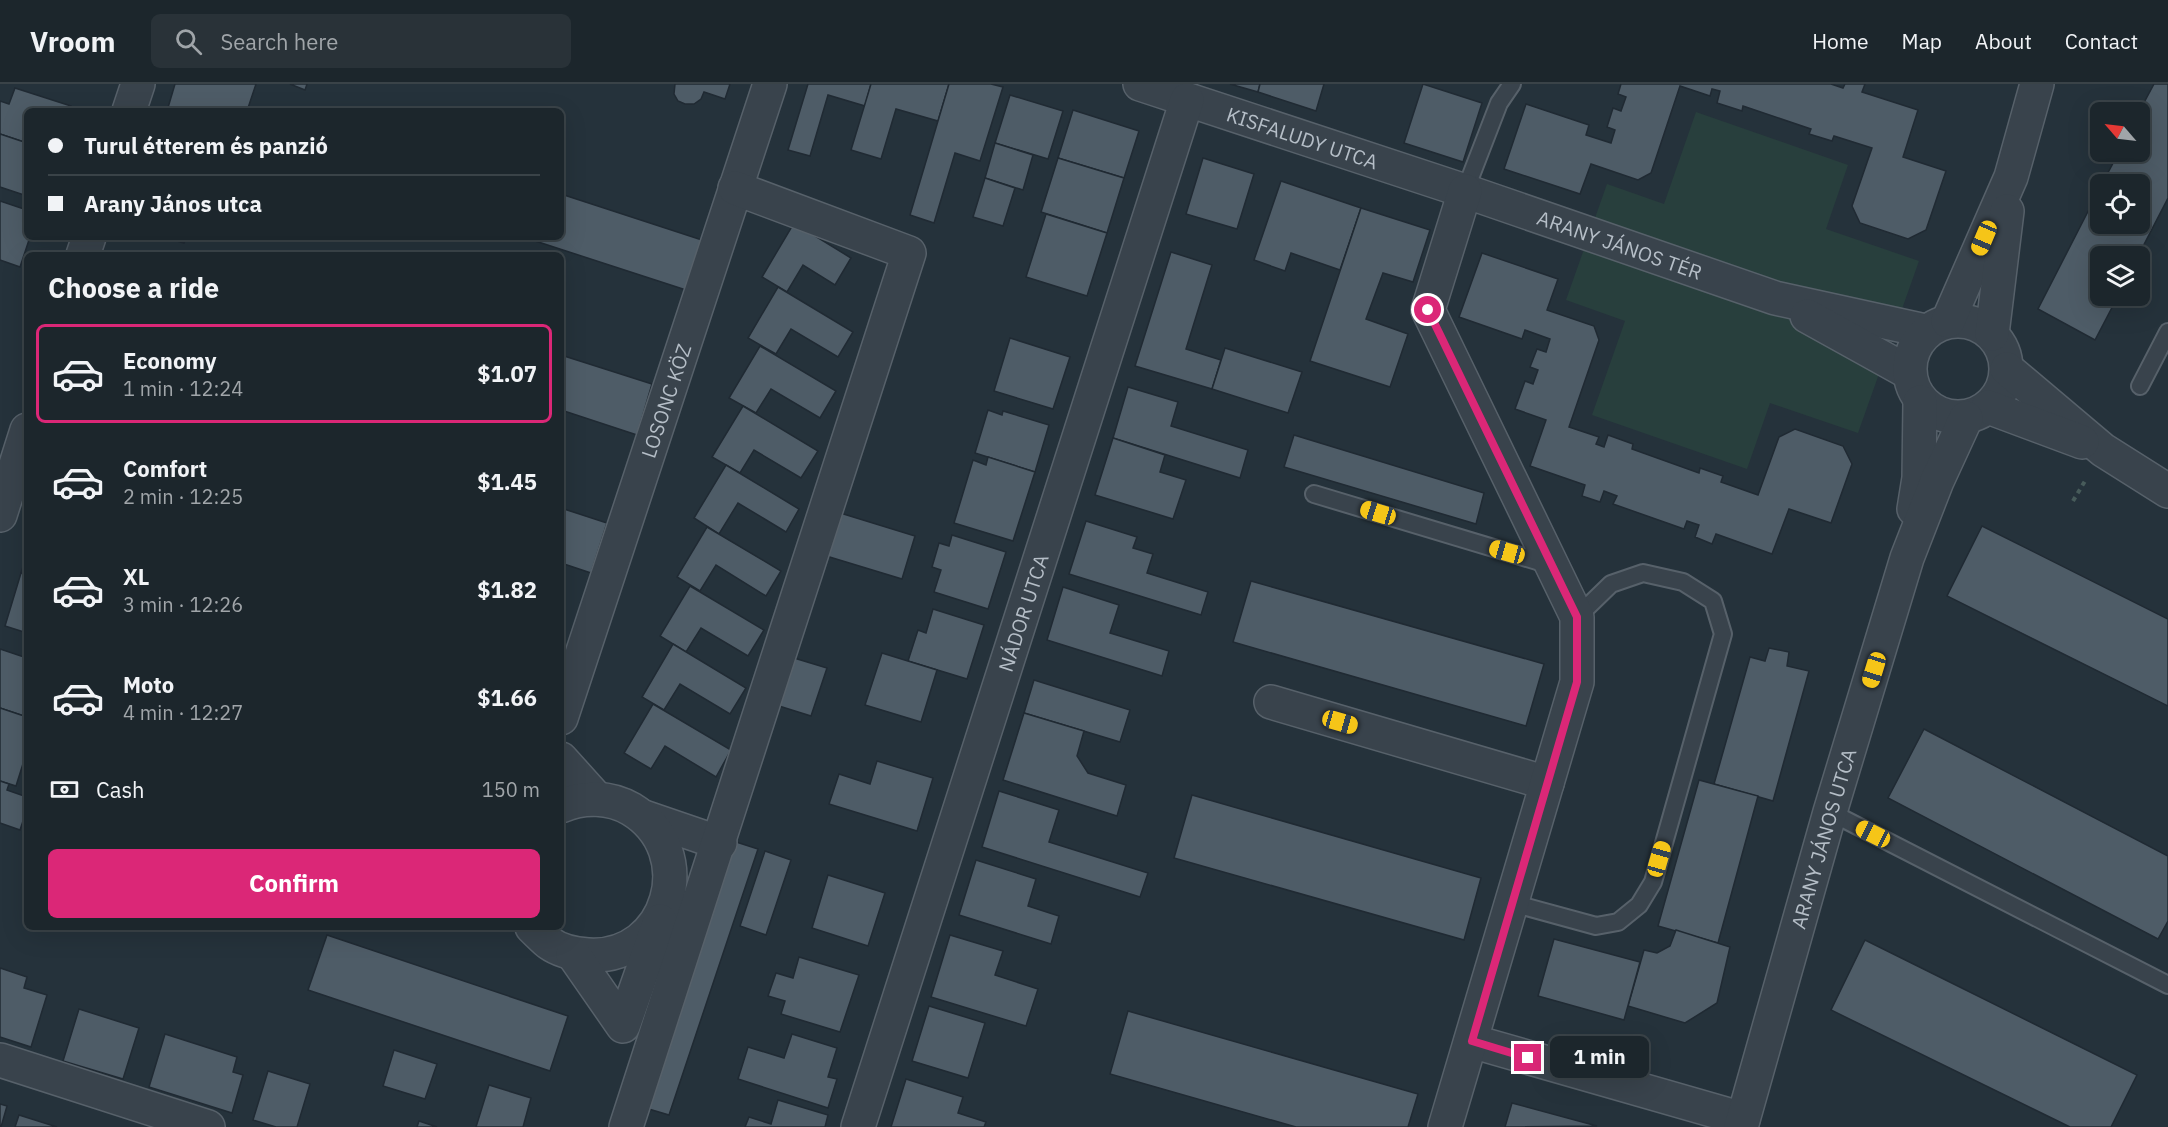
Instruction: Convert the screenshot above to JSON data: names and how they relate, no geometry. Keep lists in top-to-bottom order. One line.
{"streets":{"street":["KISFALUDY UTCA","ARANY JÁNOS TÉR","LOSONC KÖZ","NÁDOR UTCA","ARANY JÁNOS UTCA"]},"crossings":[["KISFALUDY UTCA","ARANY JÁNOS TÉR"],["KISFALUDY UTCA","NÁDOR UTCA"],["ARANY JÁNOS TÉR","ARANY JÁNOS UTCA"]],"north":"top left","page":{"header":"Vroom","search":"Search here","nav":["Home","Map","About","Contact"],"banner":["Turul étterem és panzió","Arany János utca"],"heading":"Choose a ride","list":[{"name":"Economy","note":"1 min · 12:24","value":"$1.07"},{"name":"Comfort","note":"2 min · 12:25","value":"$1.45"},{"name":"XL","note":"3 min · 12:26","value":"$1.82"},{"name":"Moto","note":"4 min · 12:27","value":"$1.66"}],"pay":["Cash","150 m"],"buttons":"Confirm","bubble":"1 min"}}
